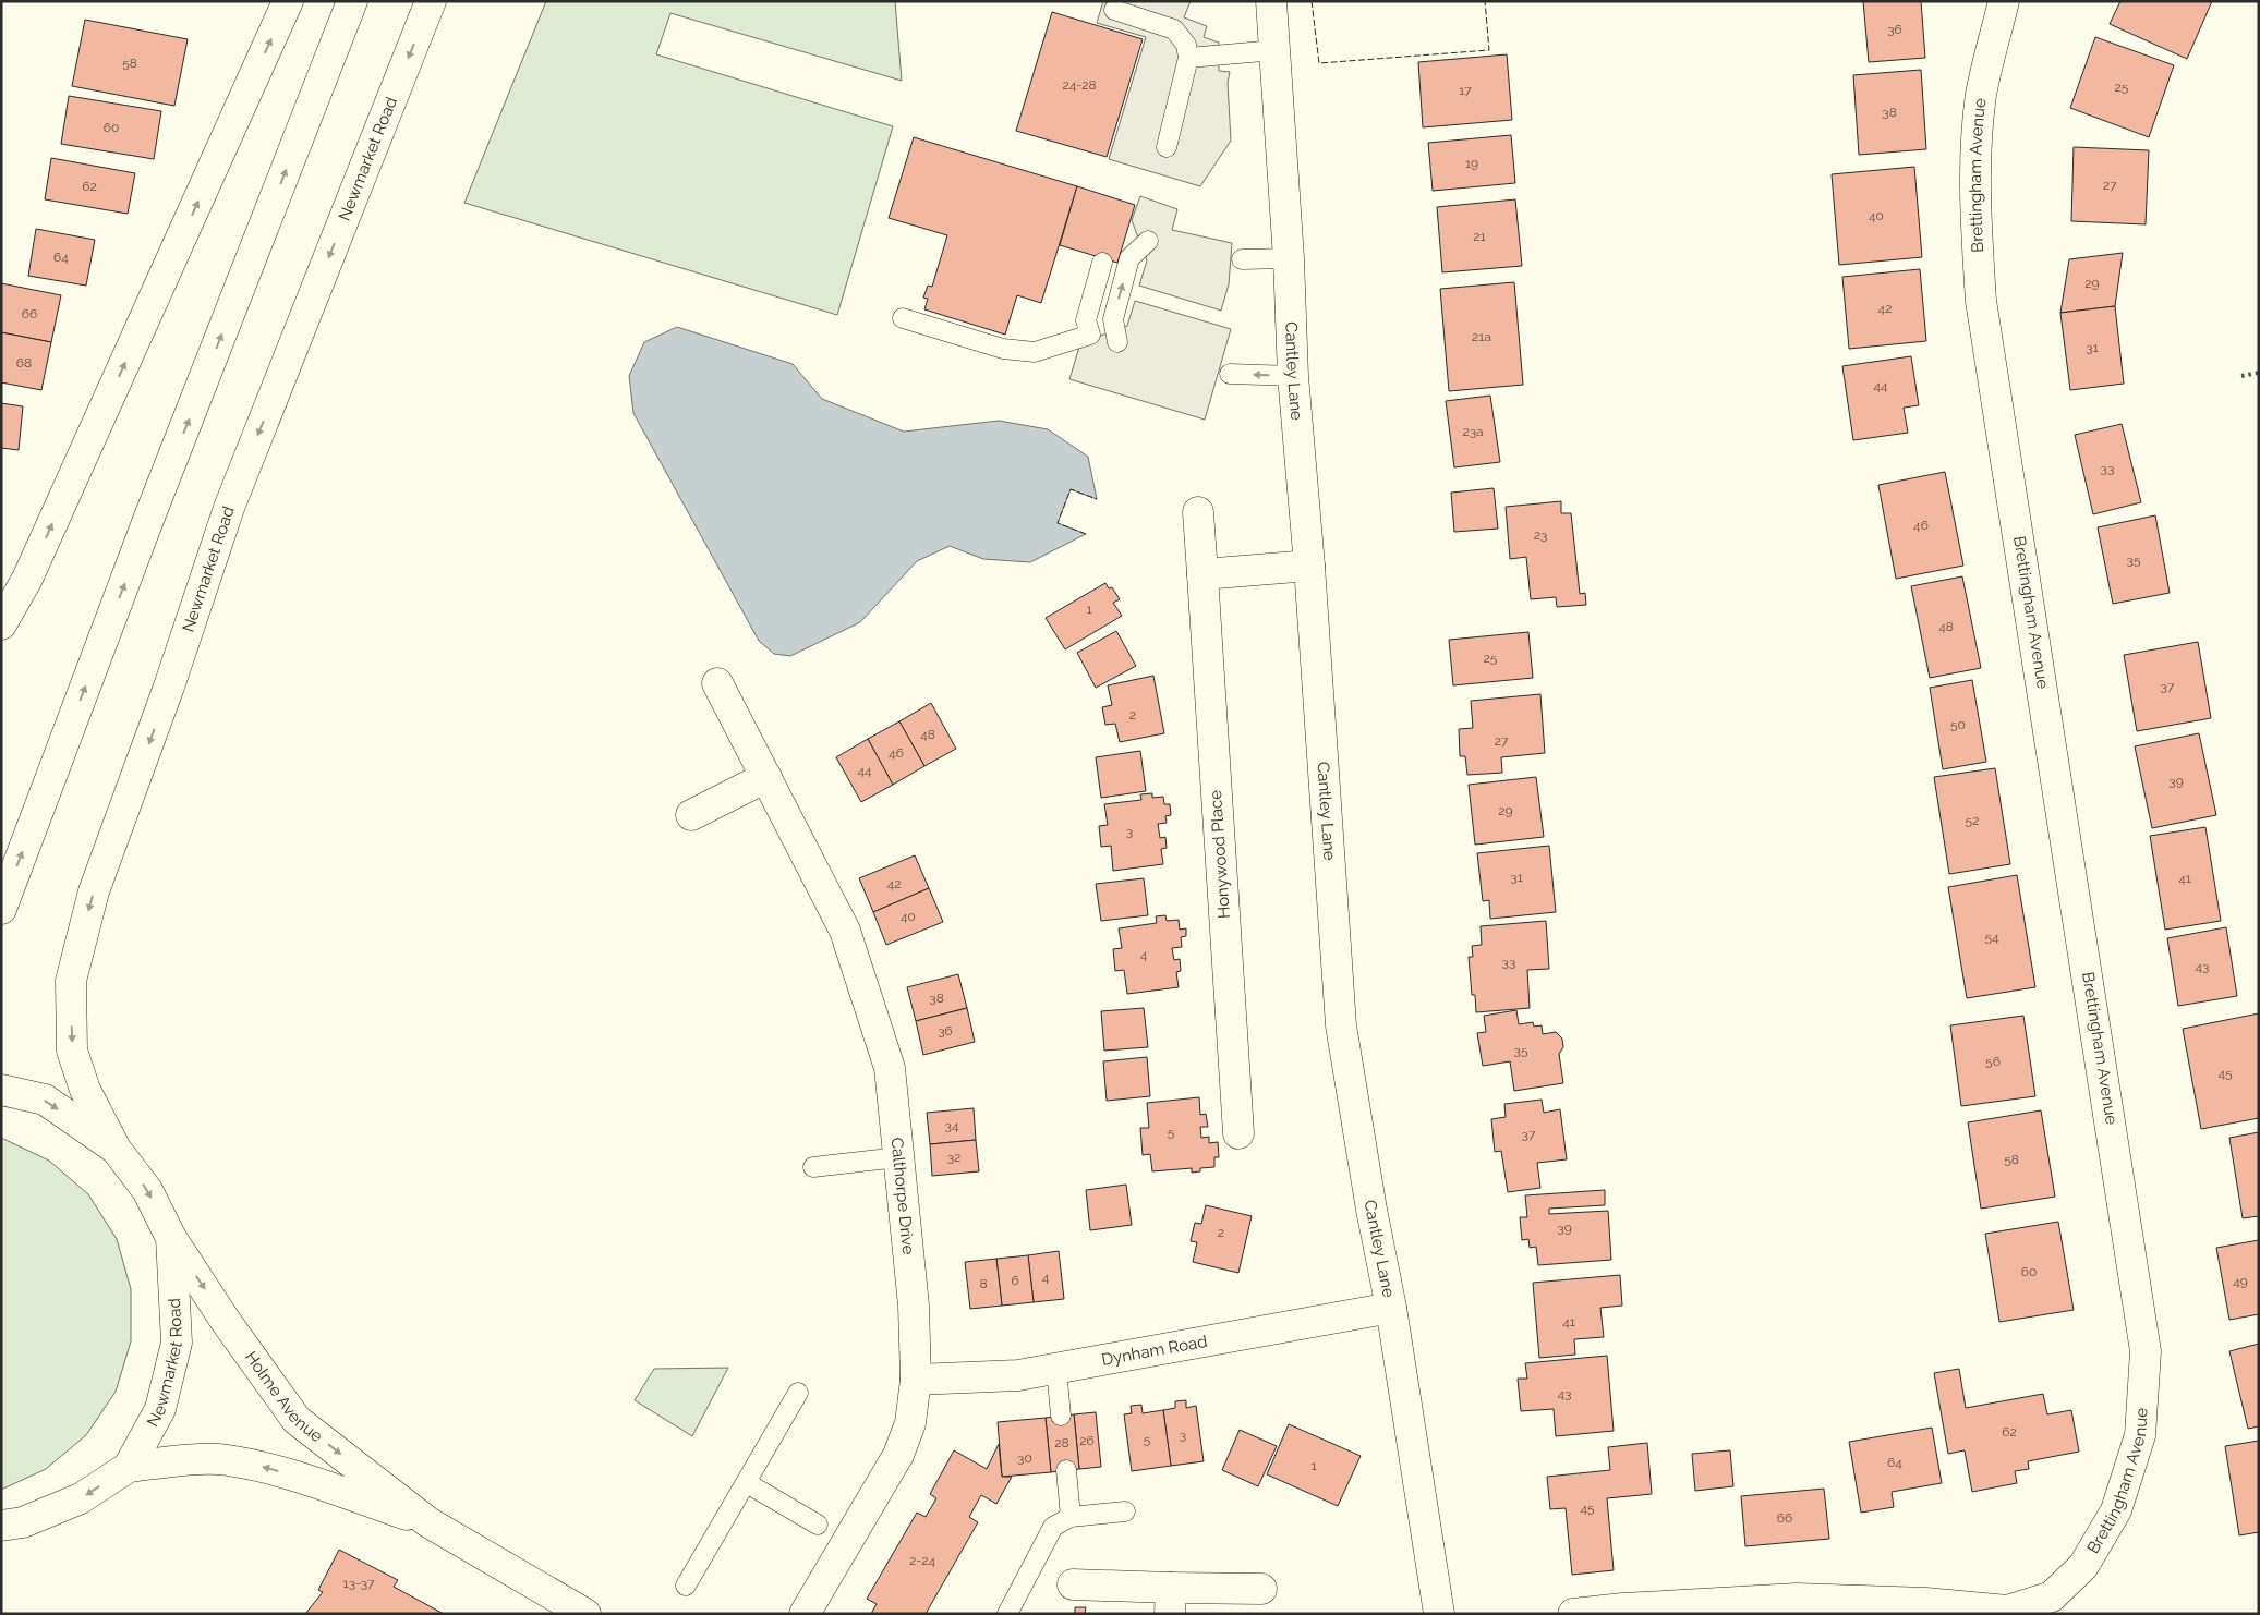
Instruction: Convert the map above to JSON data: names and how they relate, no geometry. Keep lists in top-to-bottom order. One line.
{"streets":{"main road":["Newmarket Road","Brettingham Avenue","Cantley Lane","Honywood Place","Calthorpe Drive","Dynham Road","Holme Avenue"]},"crossings":[["Newmarket Road","Holme Avenue"],["Cantley Lane","Dynham Road"],["Calthorpe Drive","Dynham Road"]],"house_numbers":["36","58","24-28","25","17","38","60","19","27","62","40","21","64","29","42","66","21a","31","68","44","23a","33","46","23","35","1","48","25","37","2","50","48","27","46","44","39","29","52","3","31","41","42","40","54","4","33","43","38","36","35","56","45","34","5","37","32","58","39","2","60","4","6","49","8","41","43","62","3","5","26","28","30","64","1","45","66","2-24","13-37"]}
